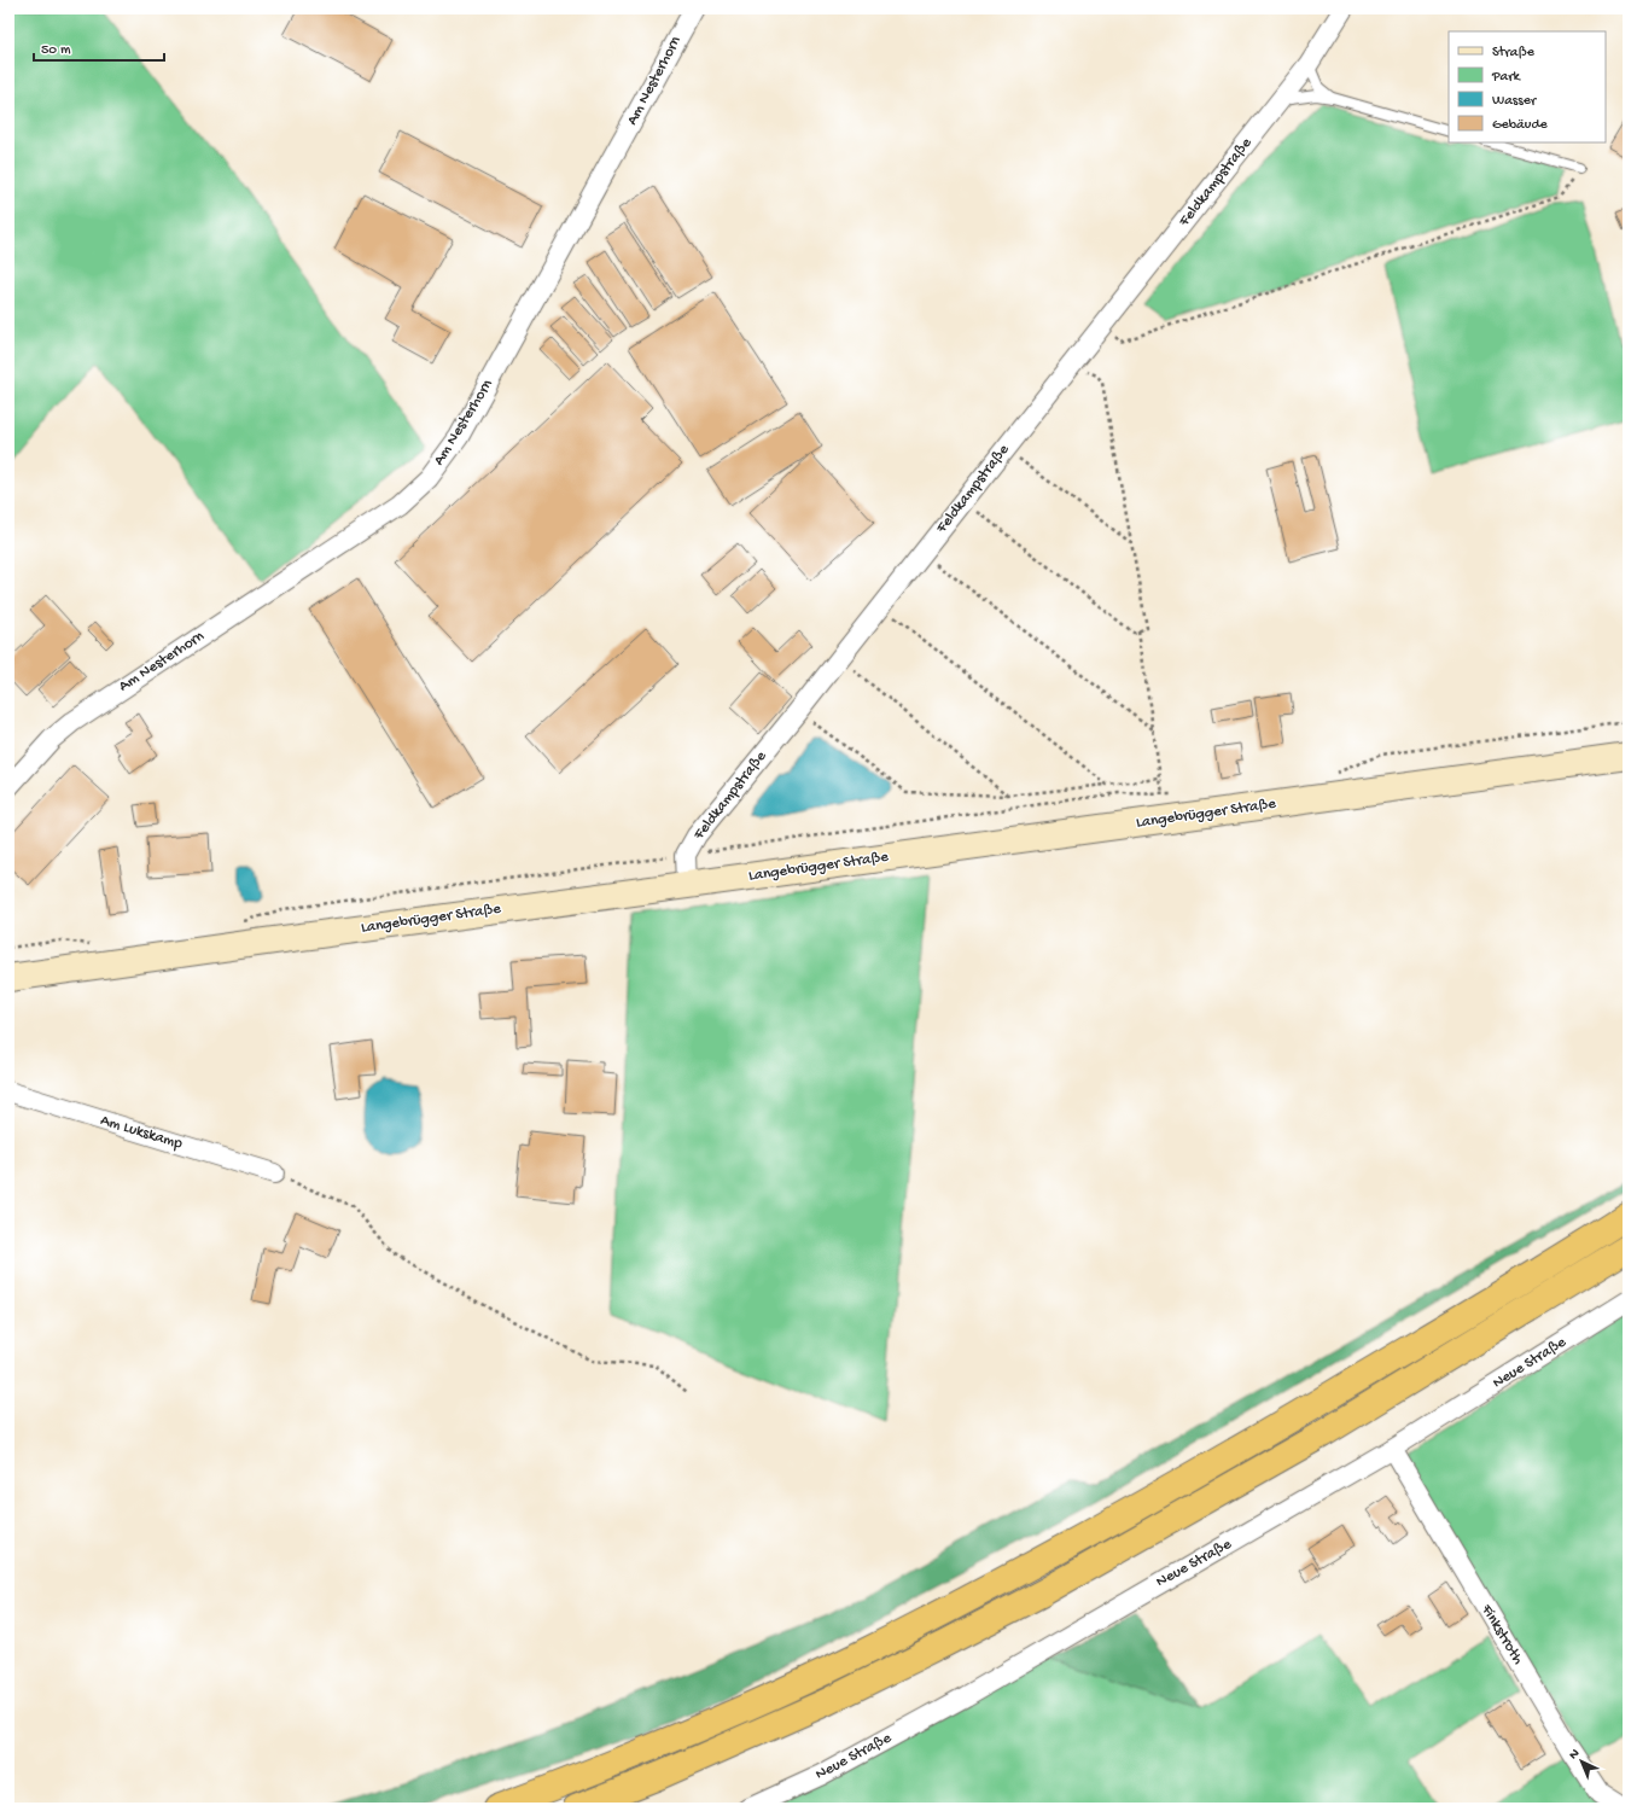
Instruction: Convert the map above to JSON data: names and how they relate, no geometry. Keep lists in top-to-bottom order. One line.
{"streets":{"street":["Am Nesterhorn","Feldkampstraße","Langebrügger Straße","Am Lukskamp","Neue Straße","Finkstroth"]},"crossings":[["Feldkampstraße","Langebrügger Straße"],["Neue Straße","Finkstroth"]],"legend":["Straße","Park","Wasser","Gebäude"],"scale_bar":"50 m","north":"top left"}
